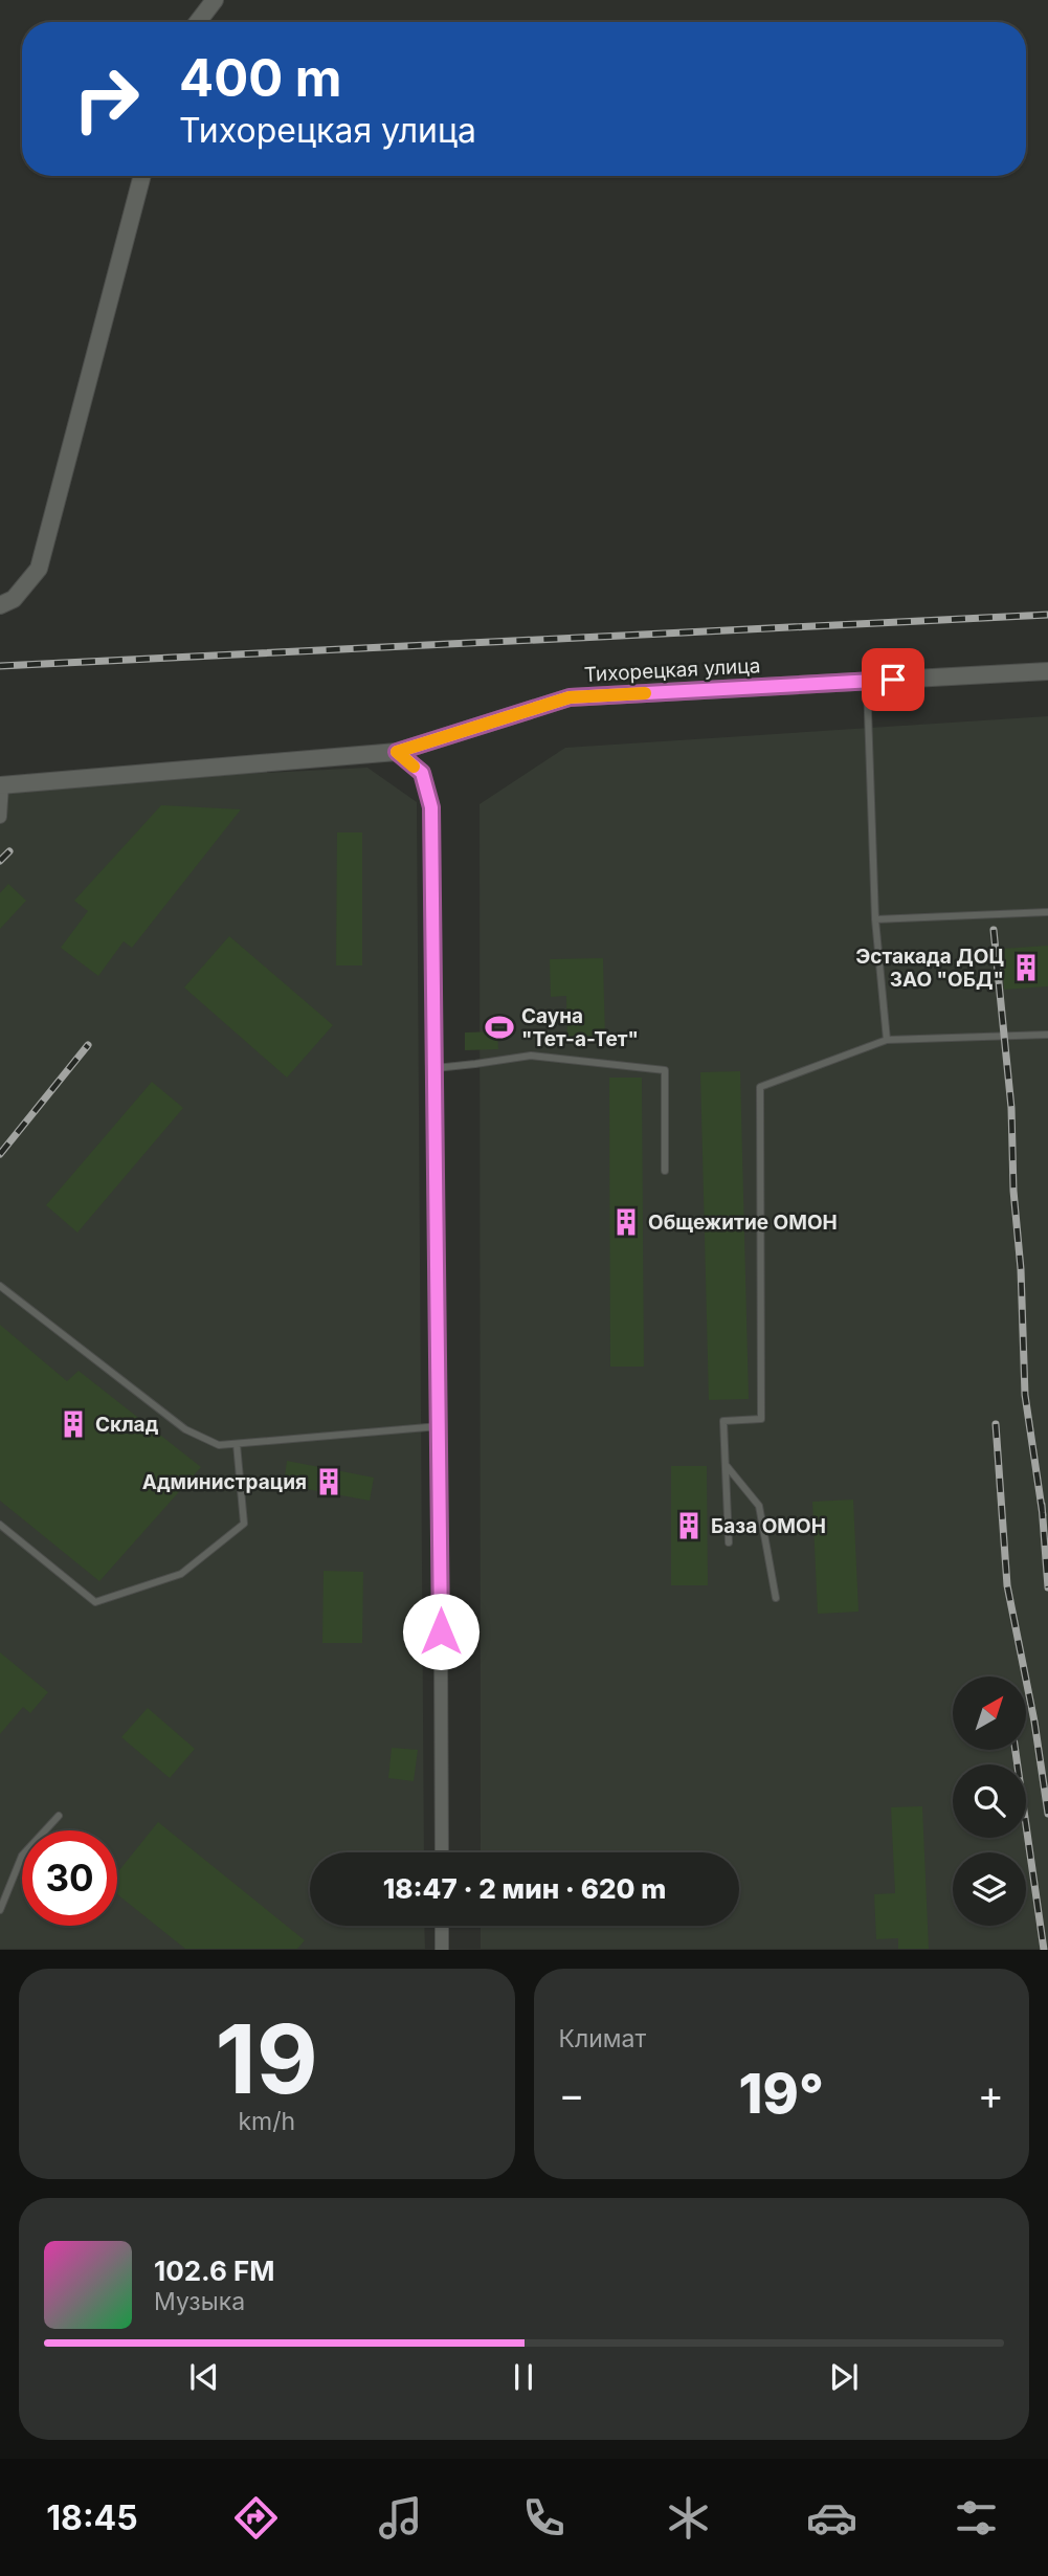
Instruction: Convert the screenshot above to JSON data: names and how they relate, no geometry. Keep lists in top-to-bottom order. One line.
{"streets":{"street":["Тихорецкая улица"]},"places":{"building":["Эстакада ДОЦ ЗАО \"ОБД\"","Общежитие ОМОН","Склад","Администрация","База ОМОН"],"sports":["Сауна \"Тет-а-Тет\""]},"north":"top right","page":{"turn":["400 m","Тихорецкая улица"],"limit":"30","trip":"18:47 · 2 мин · 620 m","tile":[["19","km/h"],"Климат"],"heat":["−","19°","+"],"song":["102.6 FM","Музыка"],"tabs":"18:45"}}
